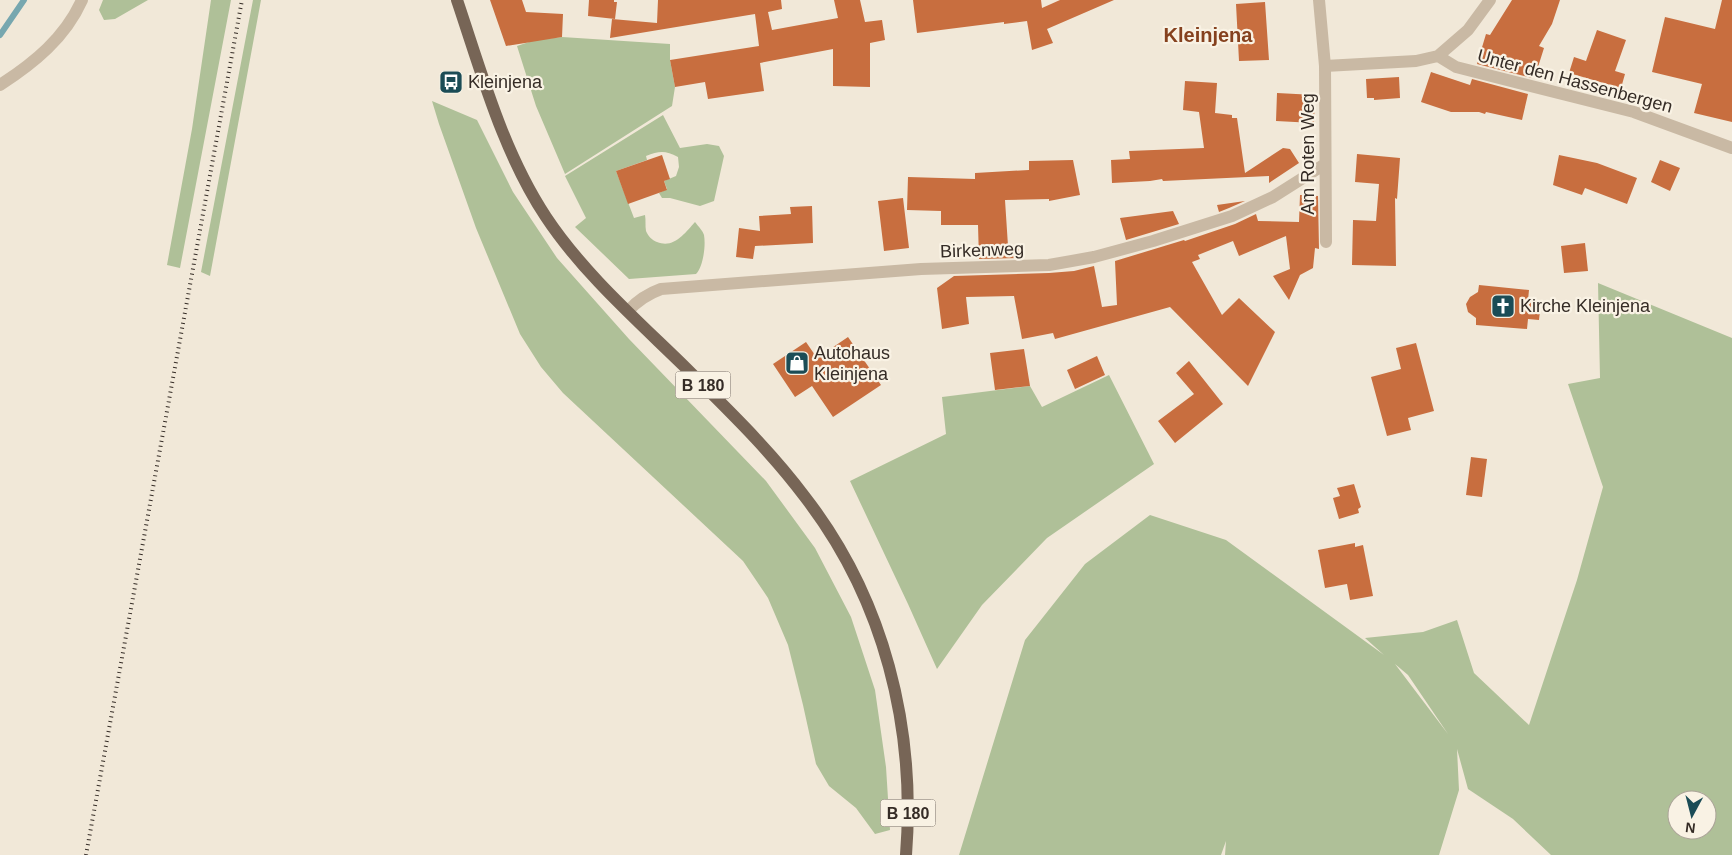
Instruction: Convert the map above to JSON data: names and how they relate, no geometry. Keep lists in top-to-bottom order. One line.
{"streets":{"main road":["B 180"],"street":["Unter den Hassenbergen","Am Roten Weg","Birkenweg"]},"crossings":[["Am Roten Weg","Birkenweg"],["Birkenweg","B 180"]],"districts":["Kleinjena"],"places":{"bus stop":["Kleinjena"],"church":["Kirche Kleinjena"],"shop":["Autohaus Kleinjena"]},"north":"bottom"}
